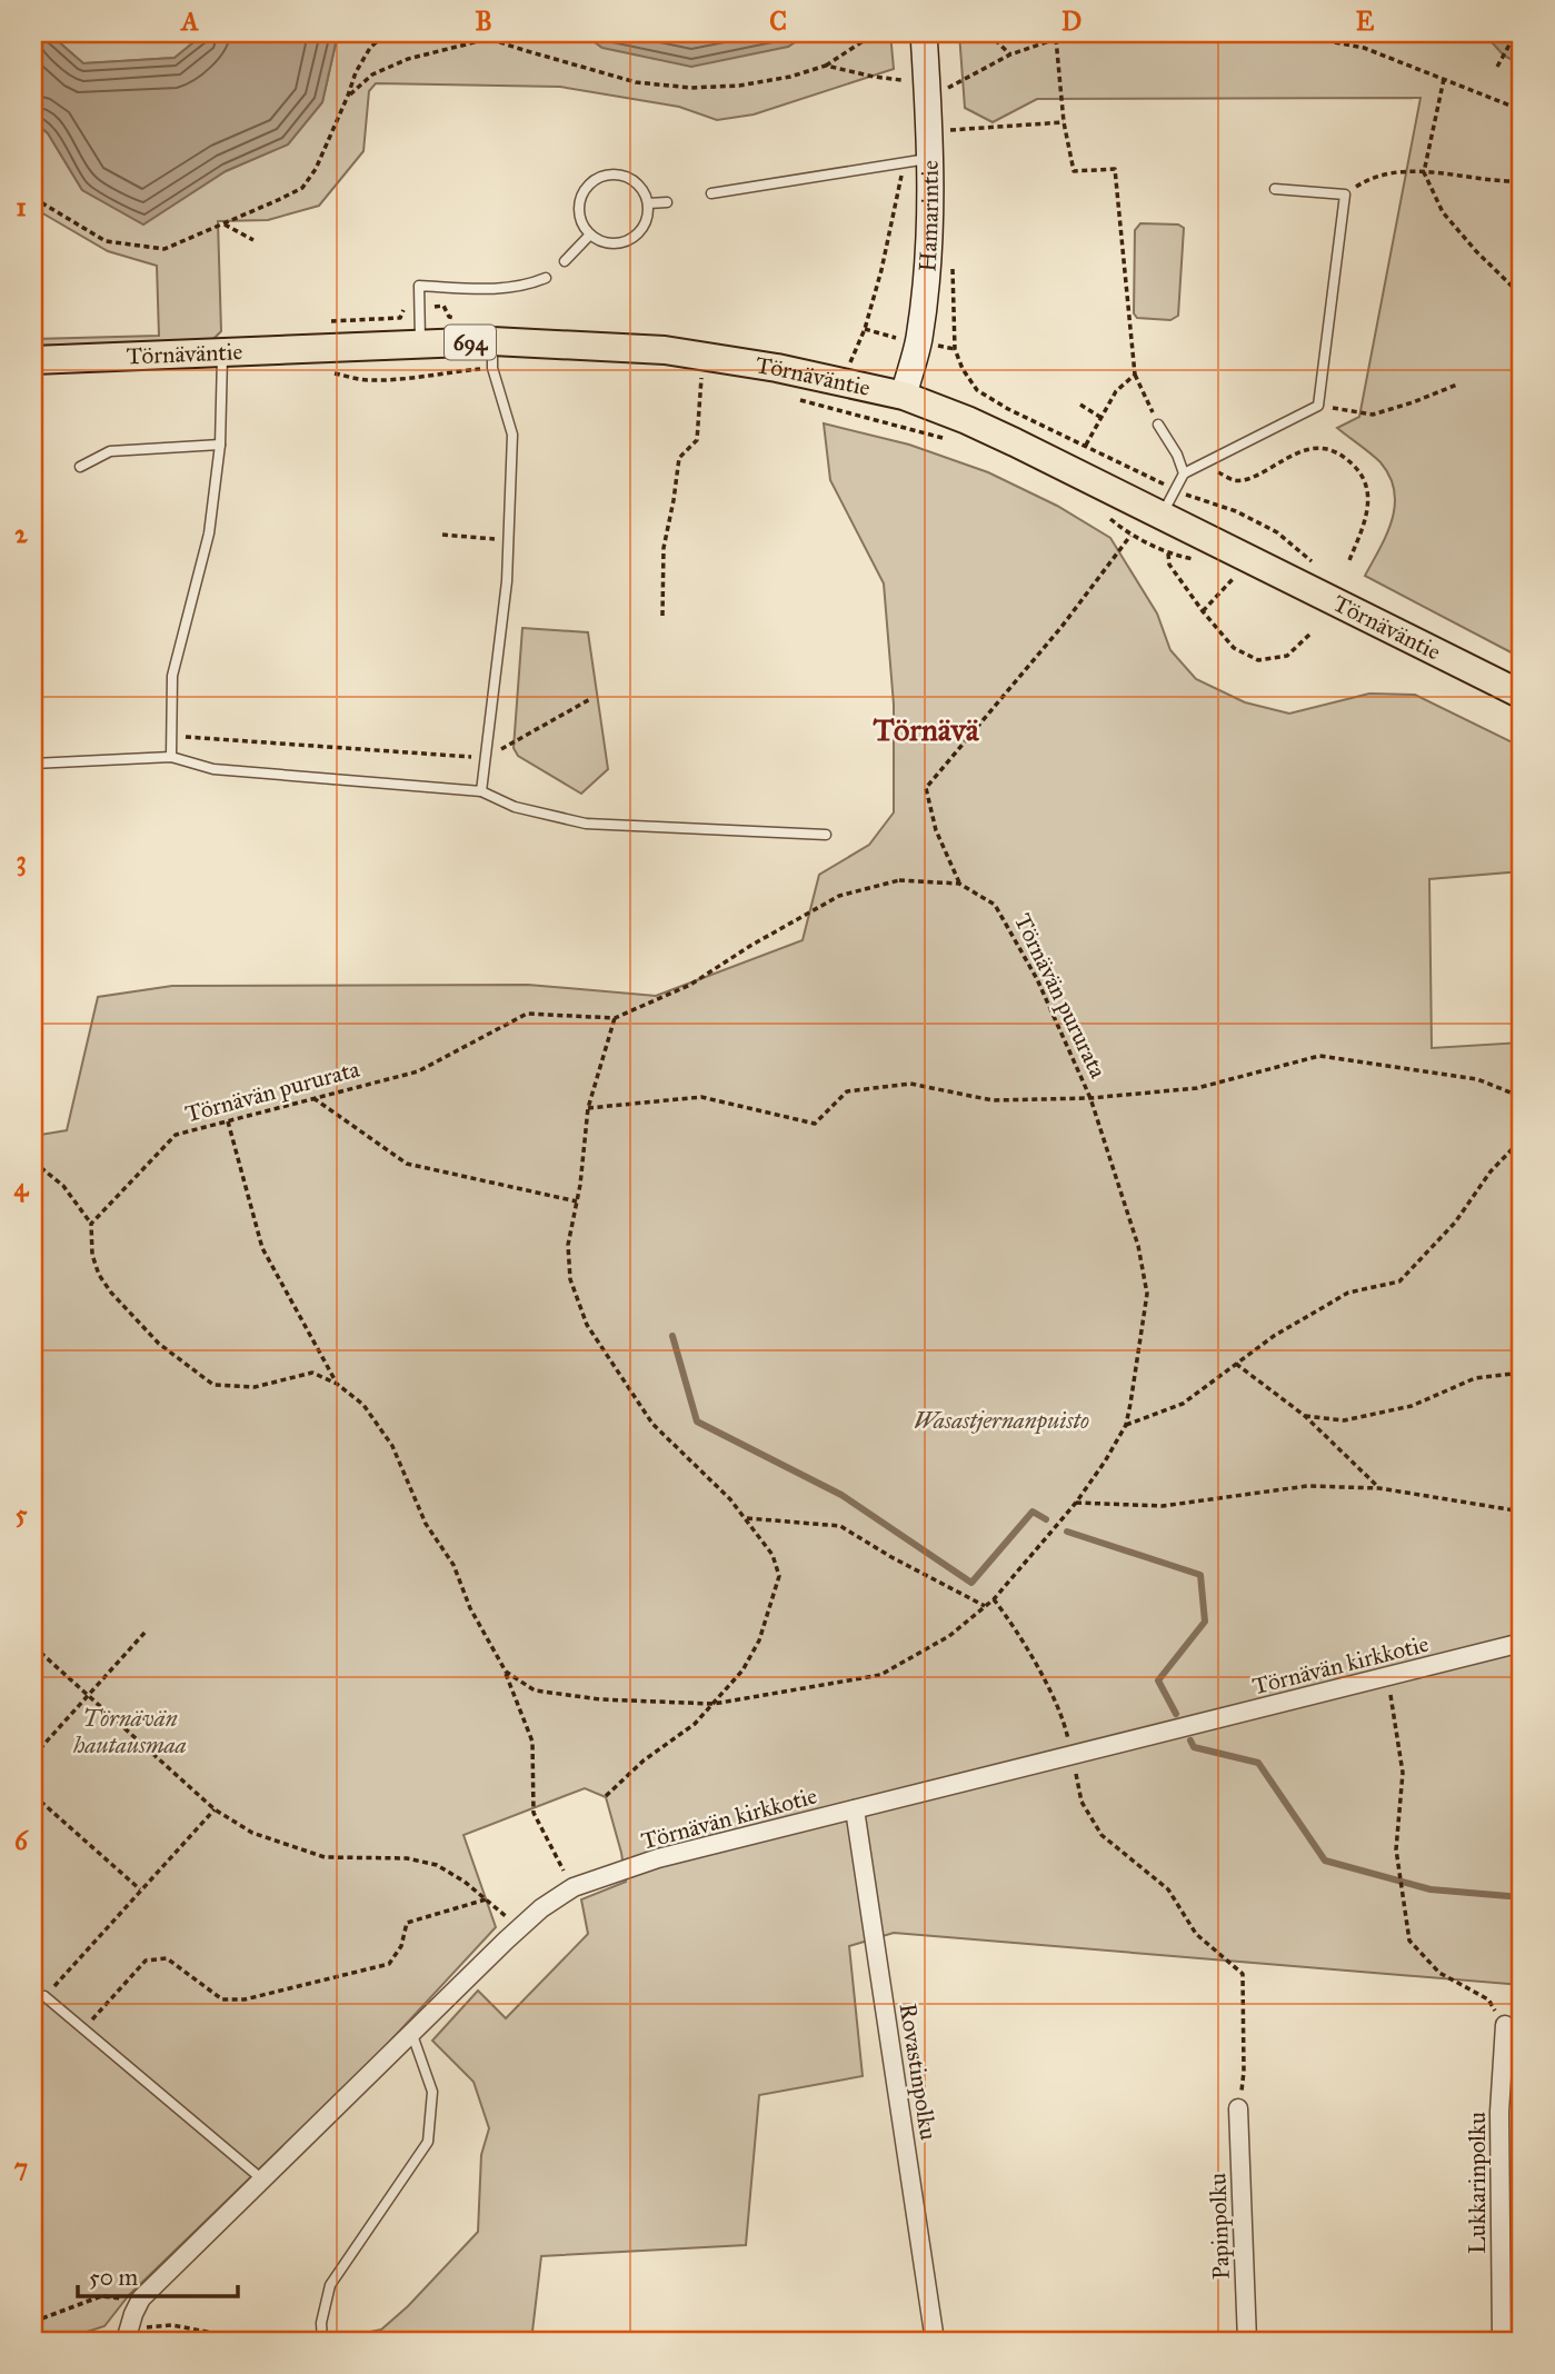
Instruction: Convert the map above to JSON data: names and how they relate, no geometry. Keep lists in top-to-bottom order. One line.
{"streets":{"main road":["Hamarintie","694","Törnäväntie"],"street":["Törnävän kirkkotie","Rovastinpolku","Lukkarinpolku","Papinpolku"],"path":["Törnävän pururata"]},"crossings":[["Hamarintie","Törnäväntie"],["Törnävän kirkkotie","Rovastinpolku"]],"districts":["Törnävä"],"parks":["Wasastjernanpuisto","Törnävän hautausmaa"],"scale_bar":"50 m","grid":{"columns":["A","B","C","D","E"],"rows":["1","2","3","4","5","6","7"]}}
